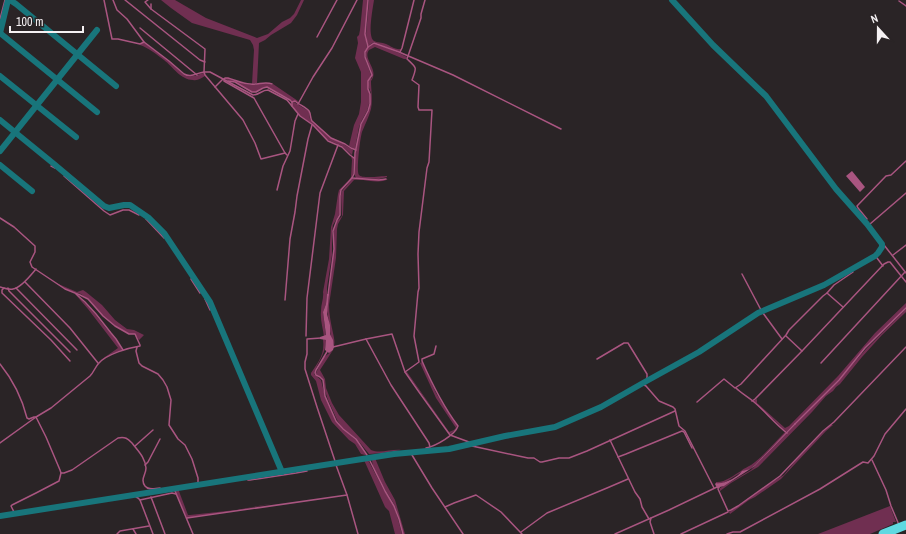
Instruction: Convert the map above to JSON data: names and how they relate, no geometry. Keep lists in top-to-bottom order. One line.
{"scale_bar":"100 m","north":"top"}
